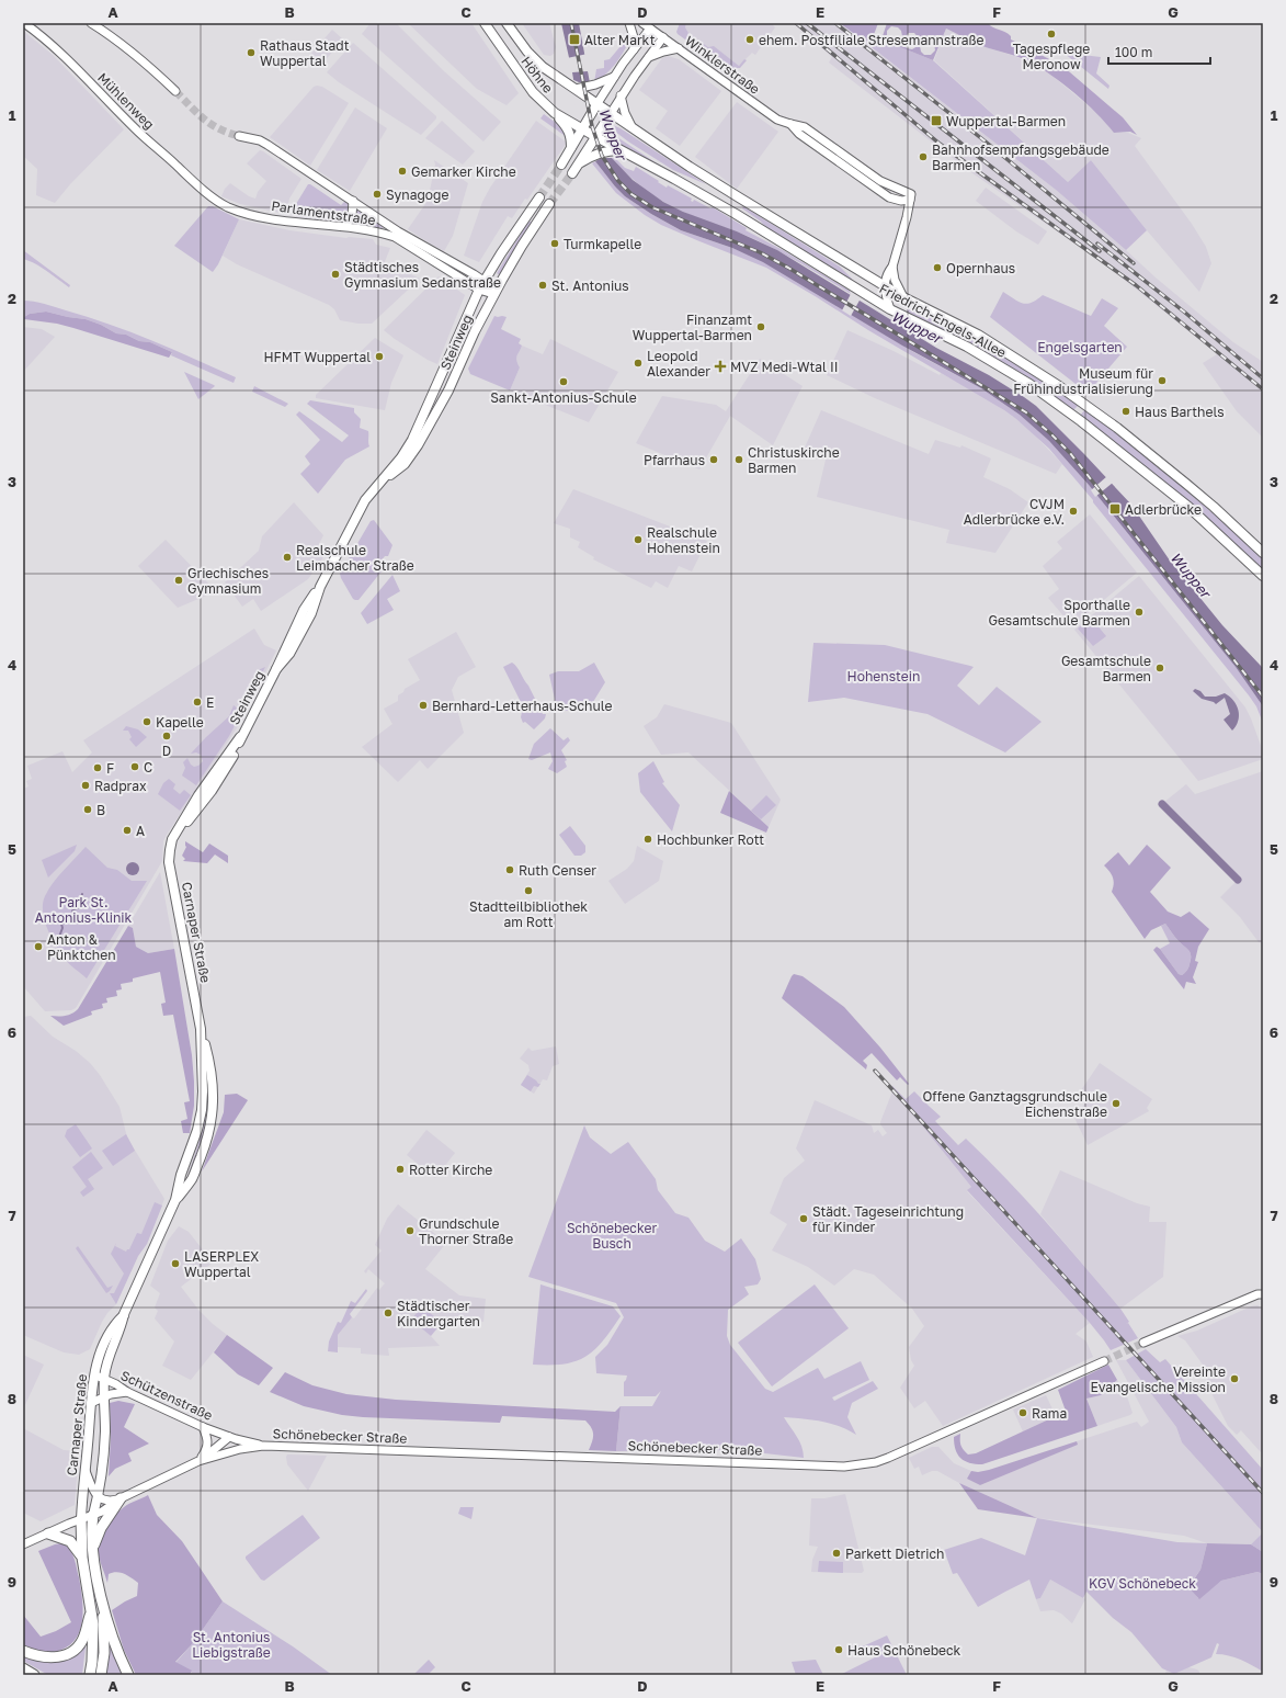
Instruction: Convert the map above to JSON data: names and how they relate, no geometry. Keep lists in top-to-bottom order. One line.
{"streets":{"main road":["Winklerstraße","Höhne","Mühlenweg","Parlamentstraße","Friedrich-Engels-Allee","Steinweg","Carnaper Straße","Schützenstraße","Schönebecker Straße"]},"crossings":[["Höhne","Friedrich-Engels-Allee"],["Mühlenweg","Parlamentstraße"],["Parlamentstraße","Steinweg"],["Steinweg","Carnaper Straße"],["Carnaper Straße","Schützenstraße"],["Schützenstraße","Schönebecker Straße"]],"water":["Wupper"],"parks":["Engelsgarten","Hohenstein","Park St. Antonius-Klinik","Schönebecker Busch","KGV Schönebeck","St. Antonius Liebigstraße"],"places":{"other":["Tagespflege Meronow","ehem. Postfiliale Stresemannstraße","Rathaus Stadt Wuppertal","Bahnhofsempfangsgebäude Barmen","Gemarker Kirche","Synagoge","Turmkapelle","Opernhaus","Städtisches Gymnasium Sedanstraße","St. Antonius","Finanzamt Wuppertal-Barmen","HFMT Wuppertal","Leopold Alexander","Museum für Frühindustrialisierung","Sankt-Antonius-Schule","Haus Barthels","Pfarrhaus","Christuskirche Barmen","CVJM Adlerbrücke e.V.","Realschule Hohenstein","Realschule Leimbacher Straße","Griechisches Gymnasium","Sporthalle Gesamtschule Barmen","Gesamtschule Barmen","E","Bernhard-Letterhaus-Schule","Kapelle","D","C","F","Radprax","B","A","Hochbunker Rott","Ruth Censer","Stadtteilbibliothek am Rott","Anton & Pünktchen","Offene Ganztagsgrundschule Eichenstraße","Rotter Kirche","Städt. Tageseinrichtung für Kinder","Grundschule Thorner Straße","LASERPLEX Wuppertal","Städtischer Kindergarten","Vereinte Evangelische Mission","Rama","Parkett Dietrich","Haus Schönebeck"],"transit":["Alter Markt","Wuppertal-Barmen","Adlerbrücke"],"health":["MVZ Medi-Wtal II"]},"scale_bar":"100 m","grid":{"columns":["A","B","C","D","E","F","G"],"rows":["1","2","3","4","5","6","7","8","9"]}}
